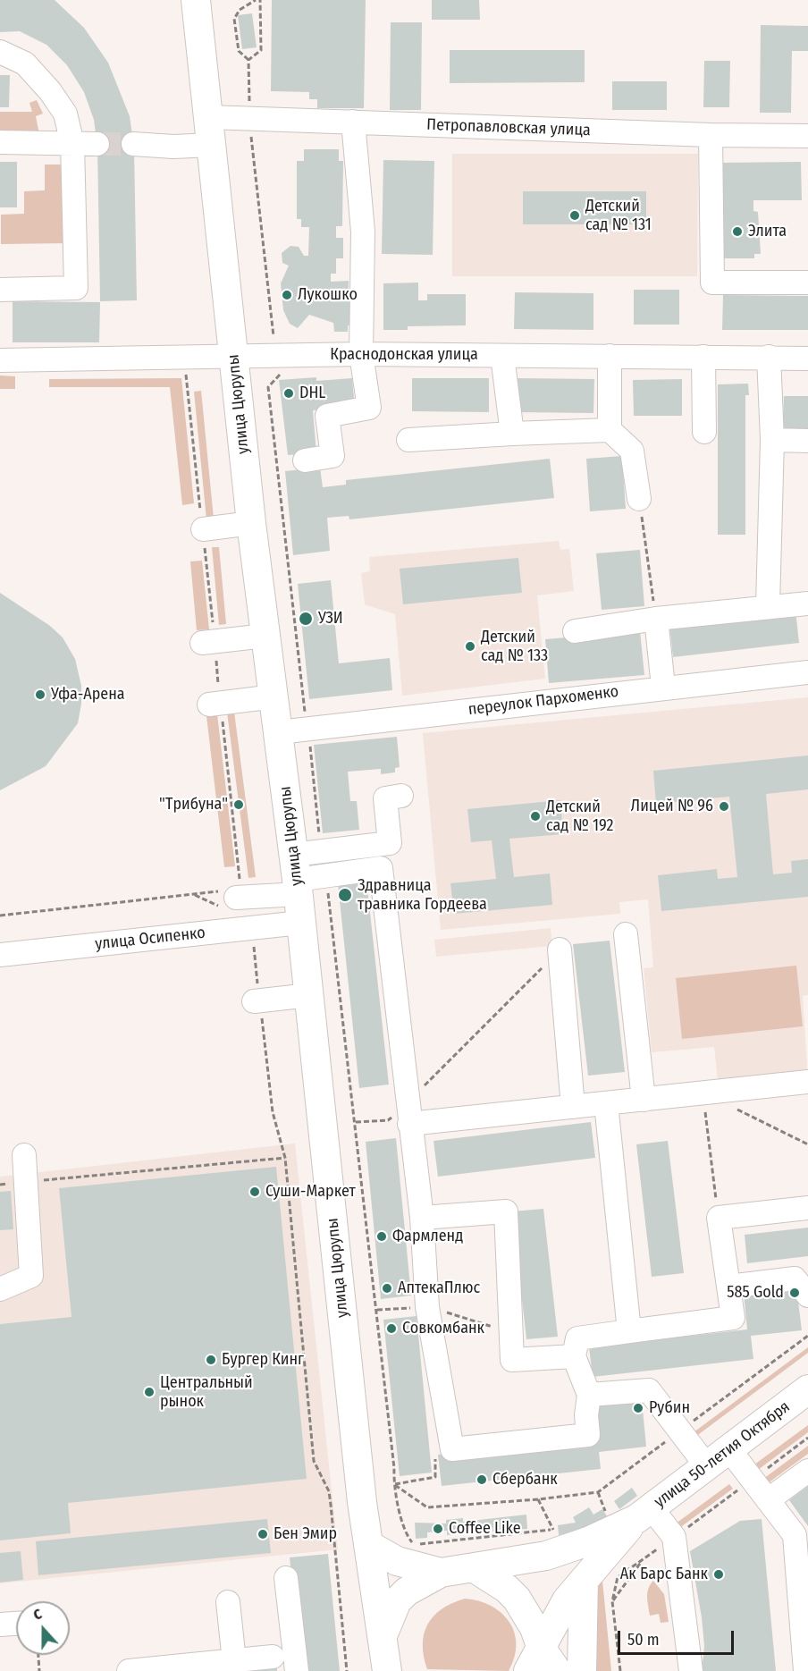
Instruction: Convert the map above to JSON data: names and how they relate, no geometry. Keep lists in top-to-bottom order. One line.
{"streets":{"main road":["улица Цюрупы","улица 50-летия Октября"],"street":["Петропавловская улица","Краснодонская улица","переулок Пархоменко","улица Осипенко"]},"crossings":[["Петропавловская улица","улица Цюрупы"],["Краснодонская улица","улица Цюрупы"],["улица Цюрупы","переулок Пархоменко"],["улица Цюрупы","улица Осипенко"]],"places":["Детский сад № 131","Элита","Лукошко","DHL","УЗИ","Детский сад № 133","Уфа-Арена","\"Трибуна\"","Лицей № 96","Детский сад № 192","Здравница травника Гордеева","Суши-Маркет","Фармленд","АптекаПлюс","585 Gold","Совкомбанк","Бургер Кинг","Центральный рынок","Рубин","Сбербанк","Coffee Like","Бен Эмир","Ак Барс Банк"],"scale_bar":"50 m","north":"top"}
